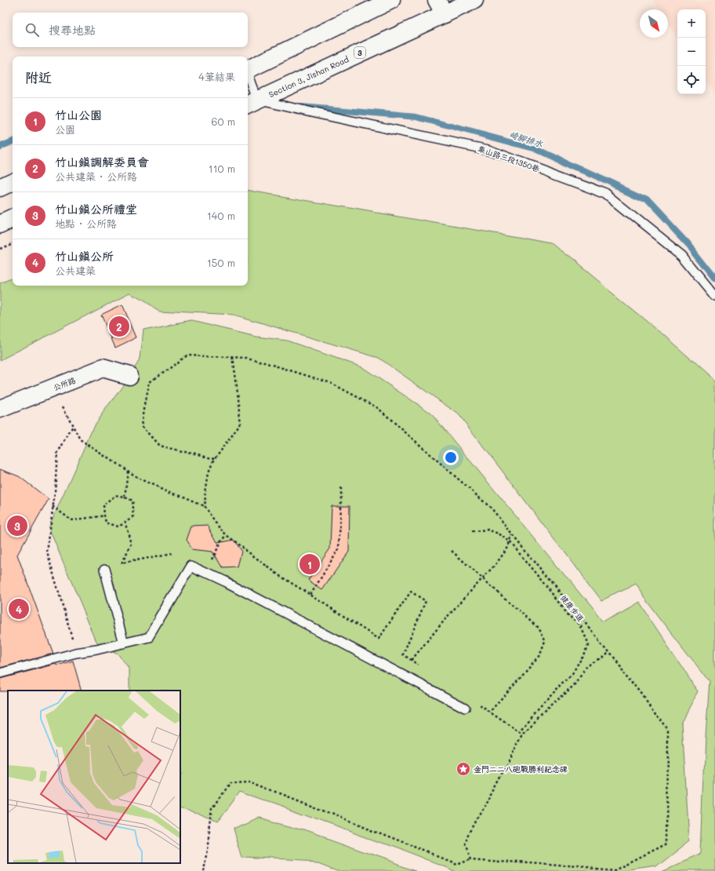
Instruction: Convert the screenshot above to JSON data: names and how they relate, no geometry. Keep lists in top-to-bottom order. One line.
{"streets":{"main road":["3","Section 3, Jishan Road","公所路"],"lane":["集山路三段1350巷"],"path":["健康步道"]},"crossings":[["Section 3, Jishan Road","集山路三段1350巷"]],"water":["崎腳排水"],"places":{"place":["金門二二八砲戰勝利紀念碑"]},"north":"bottom right","page":{"map_buttons":["+","−"],"search":"搜尋地點","heading":["附近","4筆結果"],"list":[{"mark":"1","name":"竹山公園","note":"公園","value":"60 m"},{"mark":"2","name":"竹山鎮調解委員會","note":"公共建築 · 公所路","value":"110 m"},{"mark":"3","name":"竹山鎮公所禮堂","note":"地點 · 公所路","value":"140 m"},{"mark":"4","name":"竹山鎮公所","note":"公共建築","value":"150 m"}],"pins":["2","3","1","4"]}}
